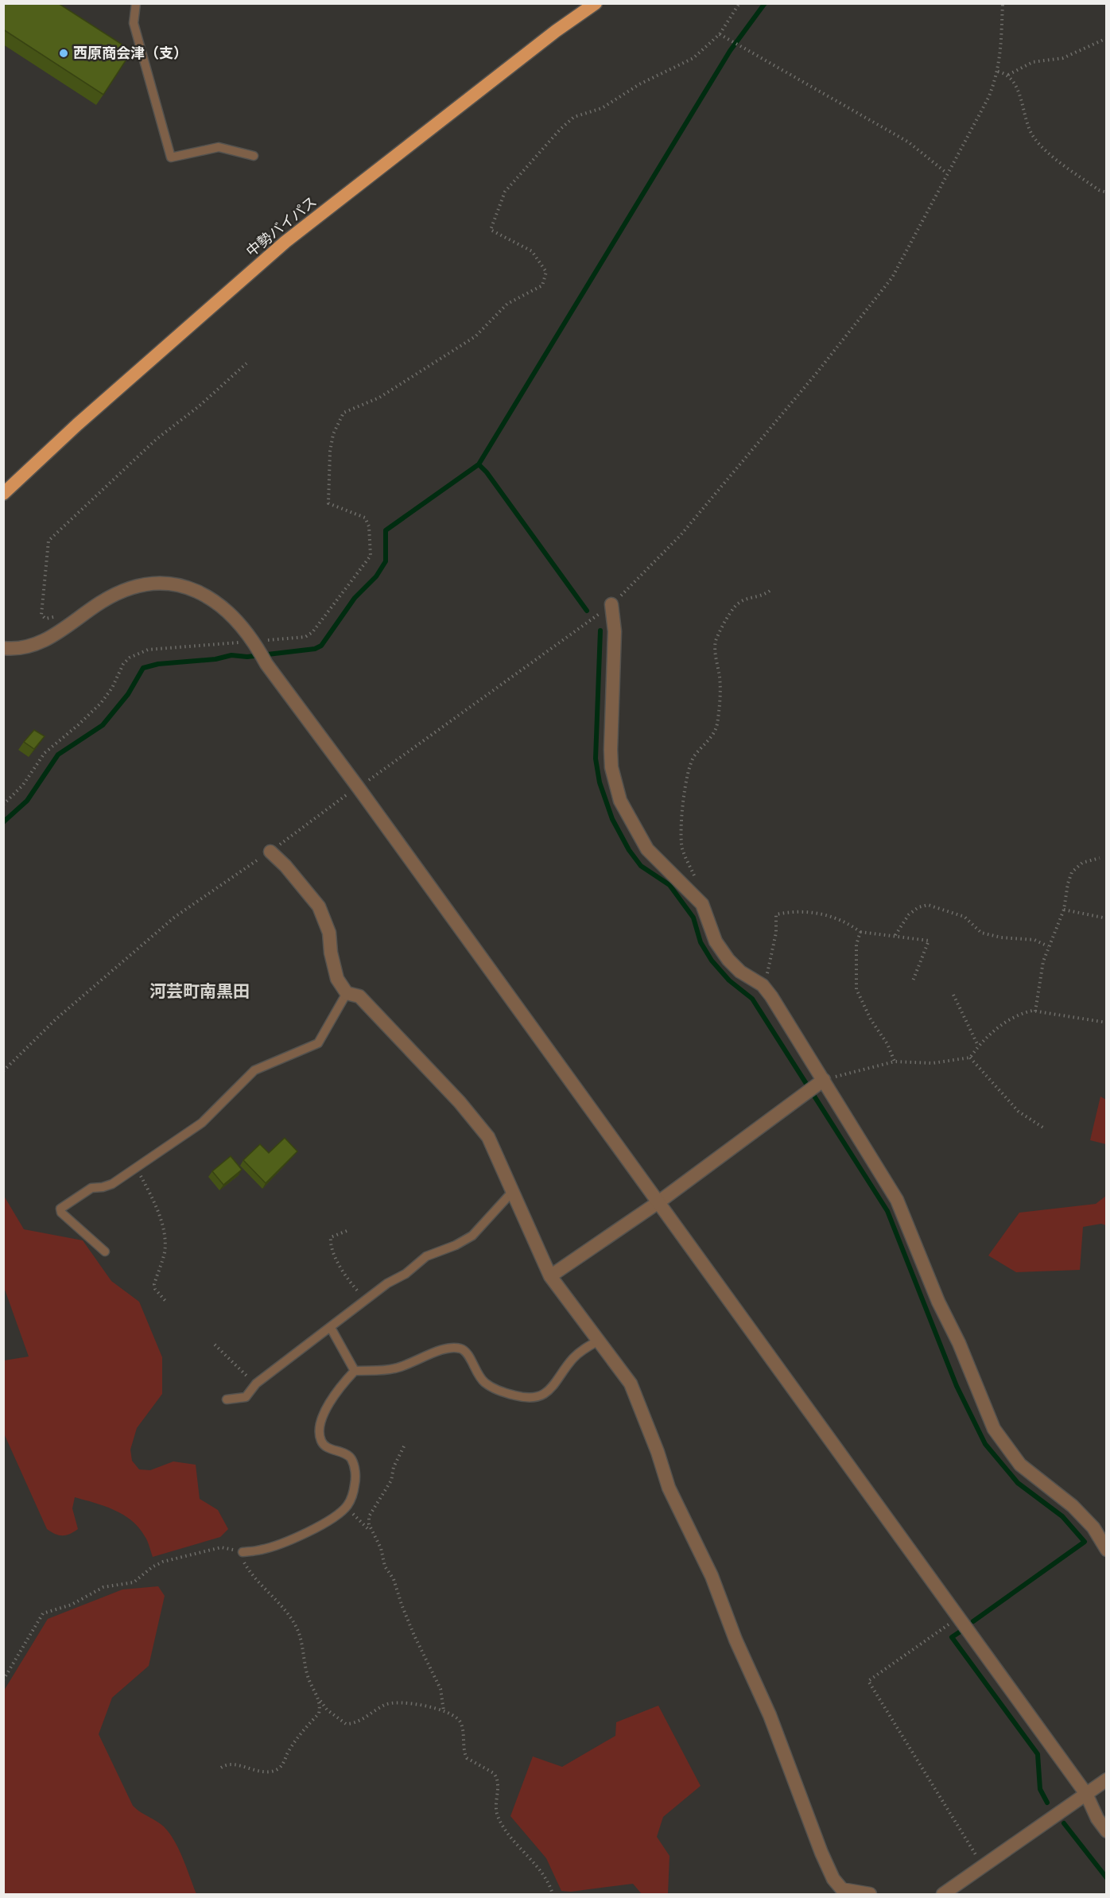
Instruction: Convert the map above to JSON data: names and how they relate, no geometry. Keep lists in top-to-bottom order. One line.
{"streets":{"highway":["中勢バイパス"]},"districts":["河芸町南黒田"],"places":["西原商会津（支）"]}
